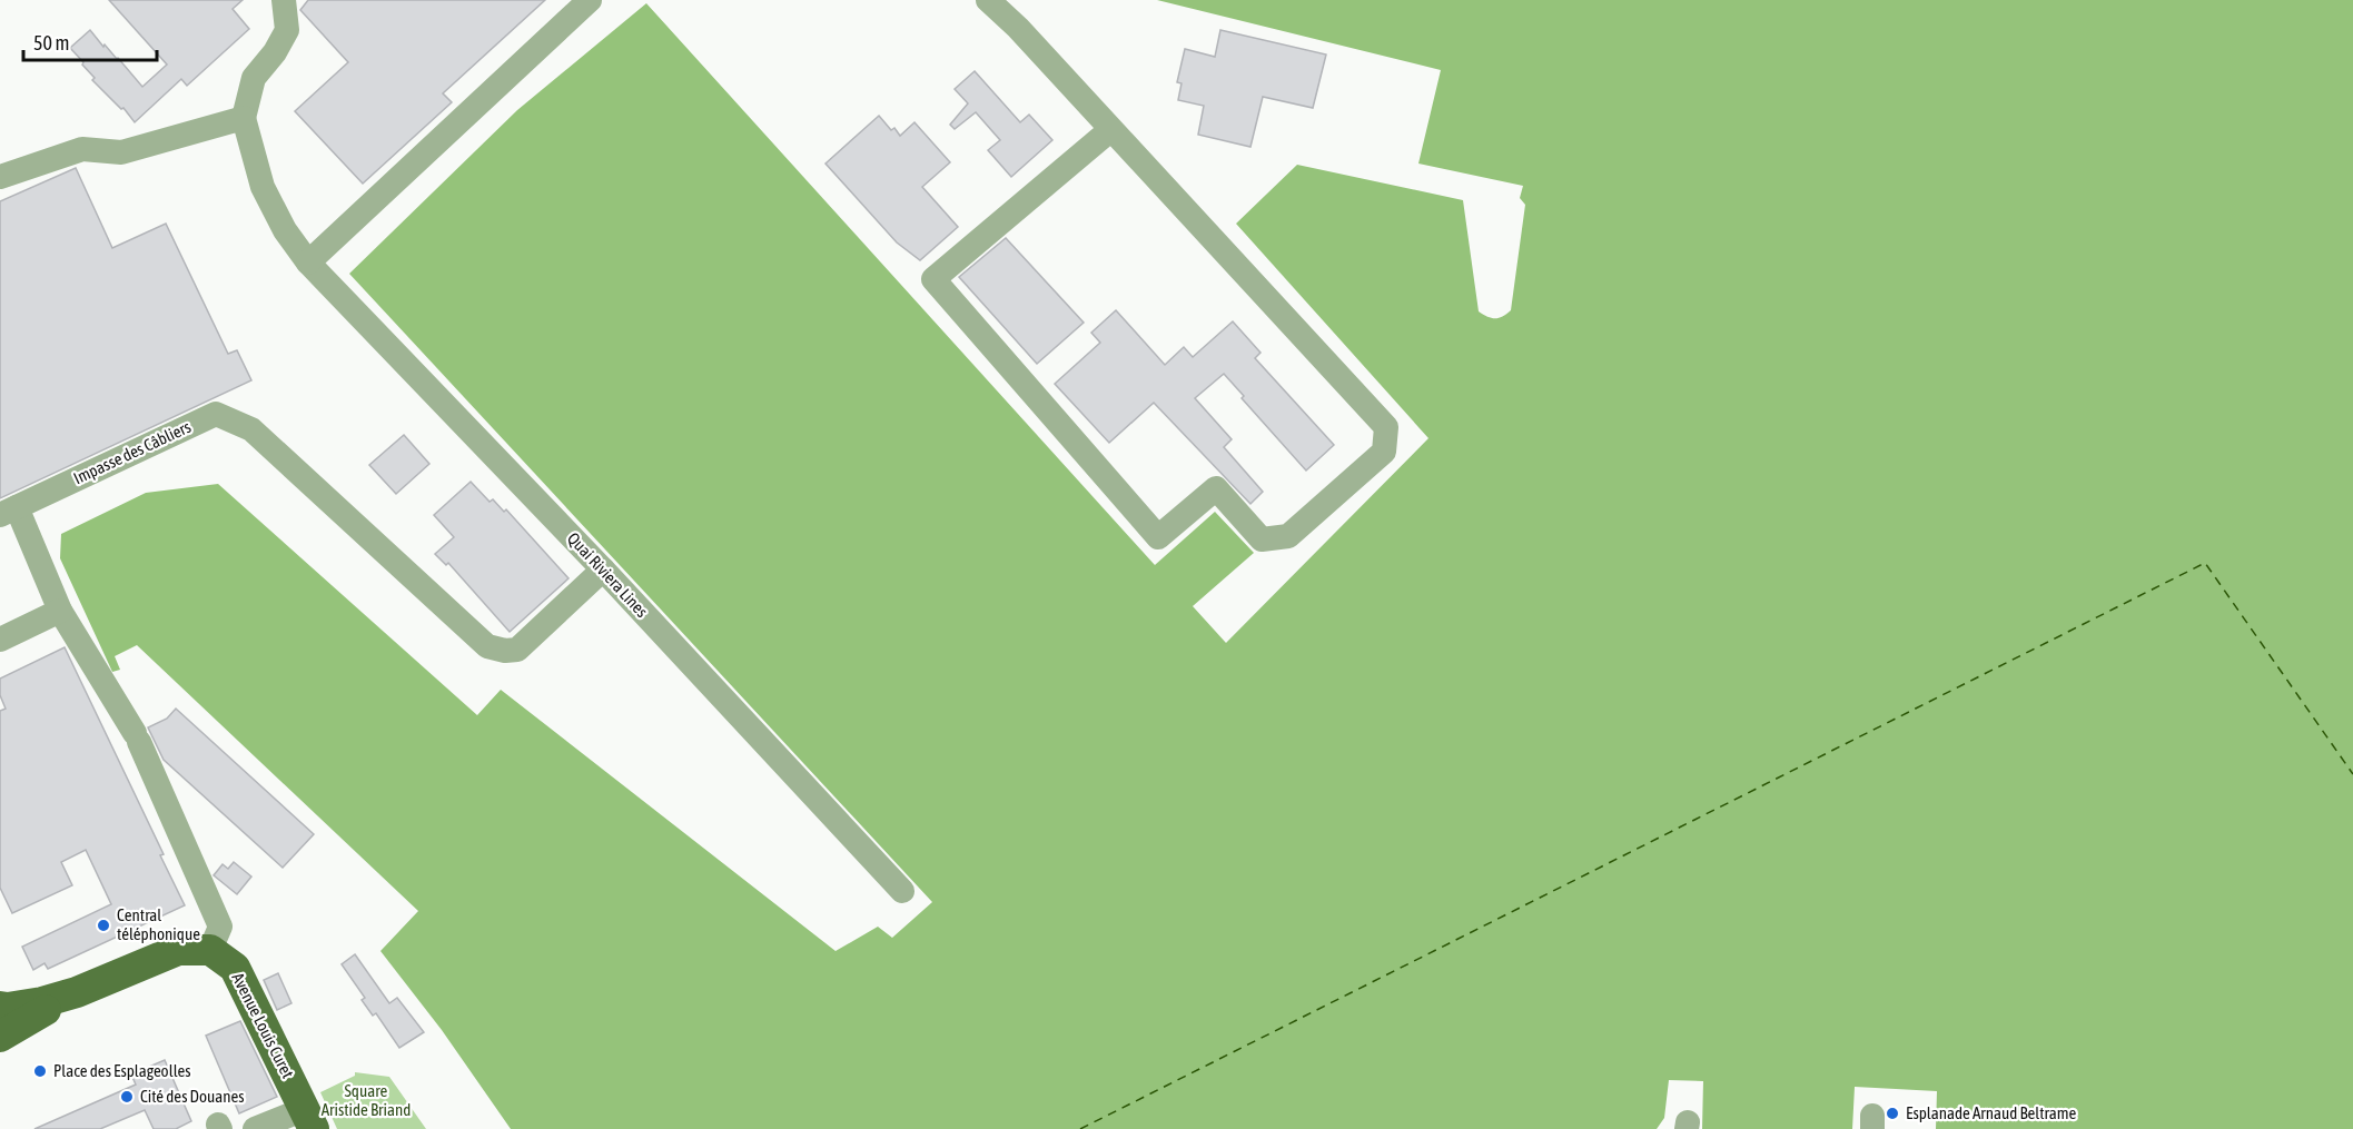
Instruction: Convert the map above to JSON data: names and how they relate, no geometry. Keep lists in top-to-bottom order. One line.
{"streets":{"main road":["Avenue Louis Curet"],"street":["Impasse des Câbliers","Quai Riviera Lines"]},"crossings":[["Impasse des Câbliers","Quai Riviera Lines"]],"parks":["Square Aristide Briand"],"places":["Central téléphonique","Place des Esplageolles","Cité des Douanes","Esplanade Arnaud Beltrame"],"scale_bar":"50 m"}
